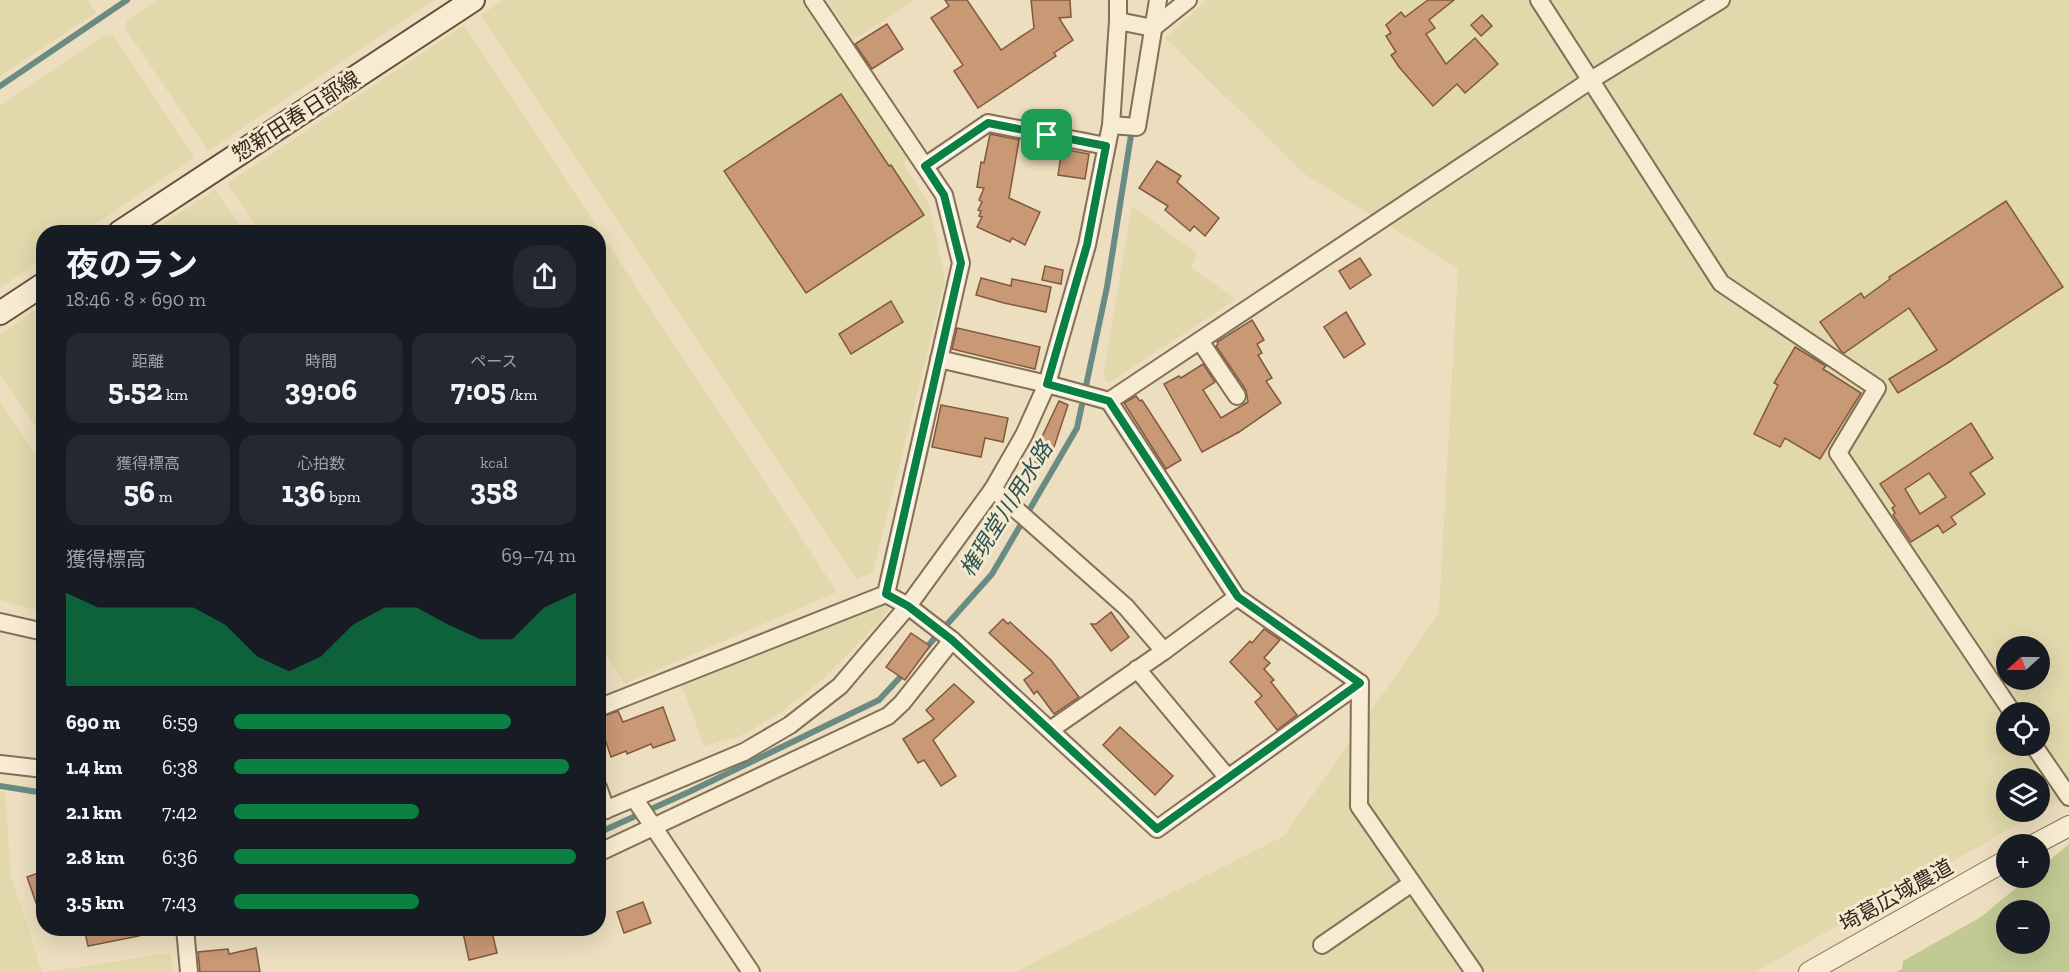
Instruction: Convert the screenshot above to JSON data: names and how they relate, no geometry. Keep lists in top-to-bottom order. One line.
{"streets":{"main road":["惣新田春日部線"],"street":["埼葛広域農道"]},"water":["権現堂川用水路"],"north":"left","page":{"heading":["夜のラン","18:46 · 8 × 690 m"],"stats":[["距離","5.52 km"],["時間","39:06"],["ペース","7:05 /km"],["獲得標高","56 m"],["心拍数","136 bpm"],["kcal","358"]],"chart":["獲得標高","69–74 m"],"map_buttons":["+","−"],"list":[{"name":"690 m","note":"6:59"},{"name":"1.4 km","note":"6:38"},{"name":"2.1 km","note":"7:42"},{"name":"2.8 km","note":"6:36"},{"name":"3.5 km","note":"7:43"}]}}
